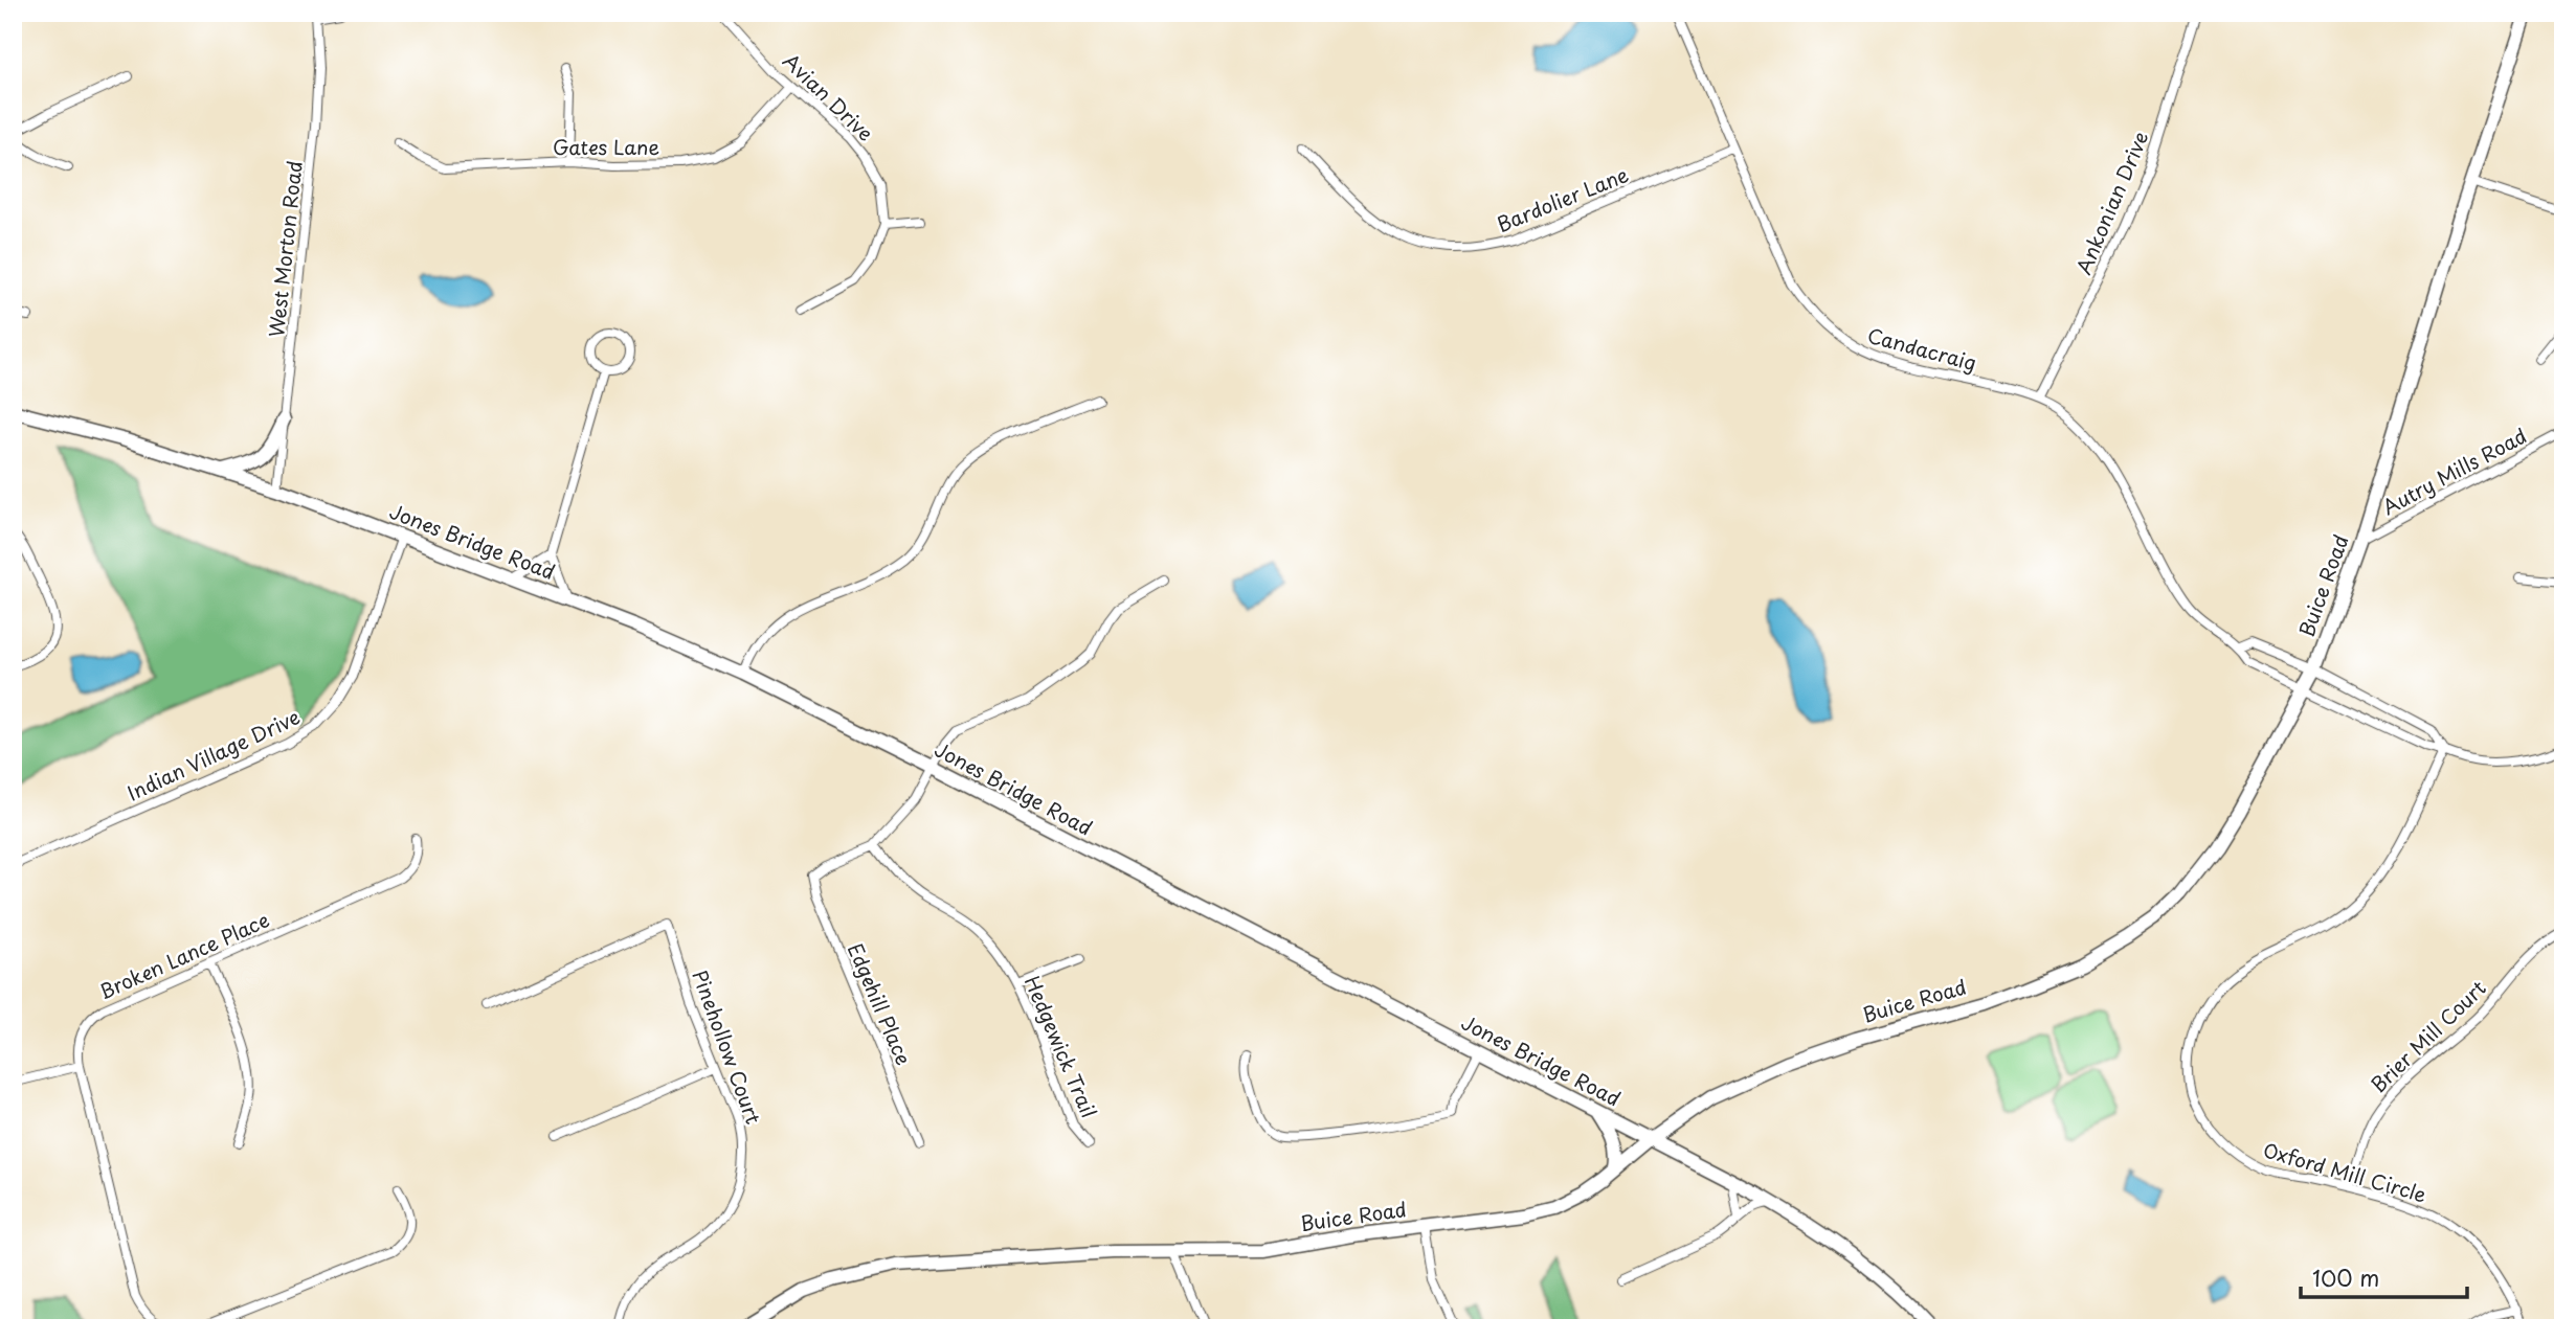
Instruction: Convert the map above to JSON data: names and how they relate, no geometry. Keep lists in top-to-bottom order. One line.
{"streets":{"street":["Avian Drive","Gates Lane","Bardolier Lane","Ankonian Drive","West Morton Road","Candacraig","Autry Mills Road","Jones Bridge Road","Buice Road","Indian Village Drive","Broken Lance Place","Edgehill Place","Brier Mill Court","Pinehollow Court","Hedgewick Trail","Oxford Mill Circle"]},"crossings":[["Avian Drive","Gates Lane"],["Bardolier Lane","Candacraig"],["Ankonian Drive","Candacraig"],["West Morton Road","Jones Bridge Road"],["Candacraig","Buice Road"],["Candacraig","Oxford Mill Circle"],["Autry Mills Road","Buice Road"],["Jones Bridge Road","Buice Road"],["Jones Bridge Road","Indian Village Drive"],["Edgehill Place","Hedgewick Trail"],["Brier Mill Court","Oxford Mill Circle"]],"scale_bar":"100 m"}
